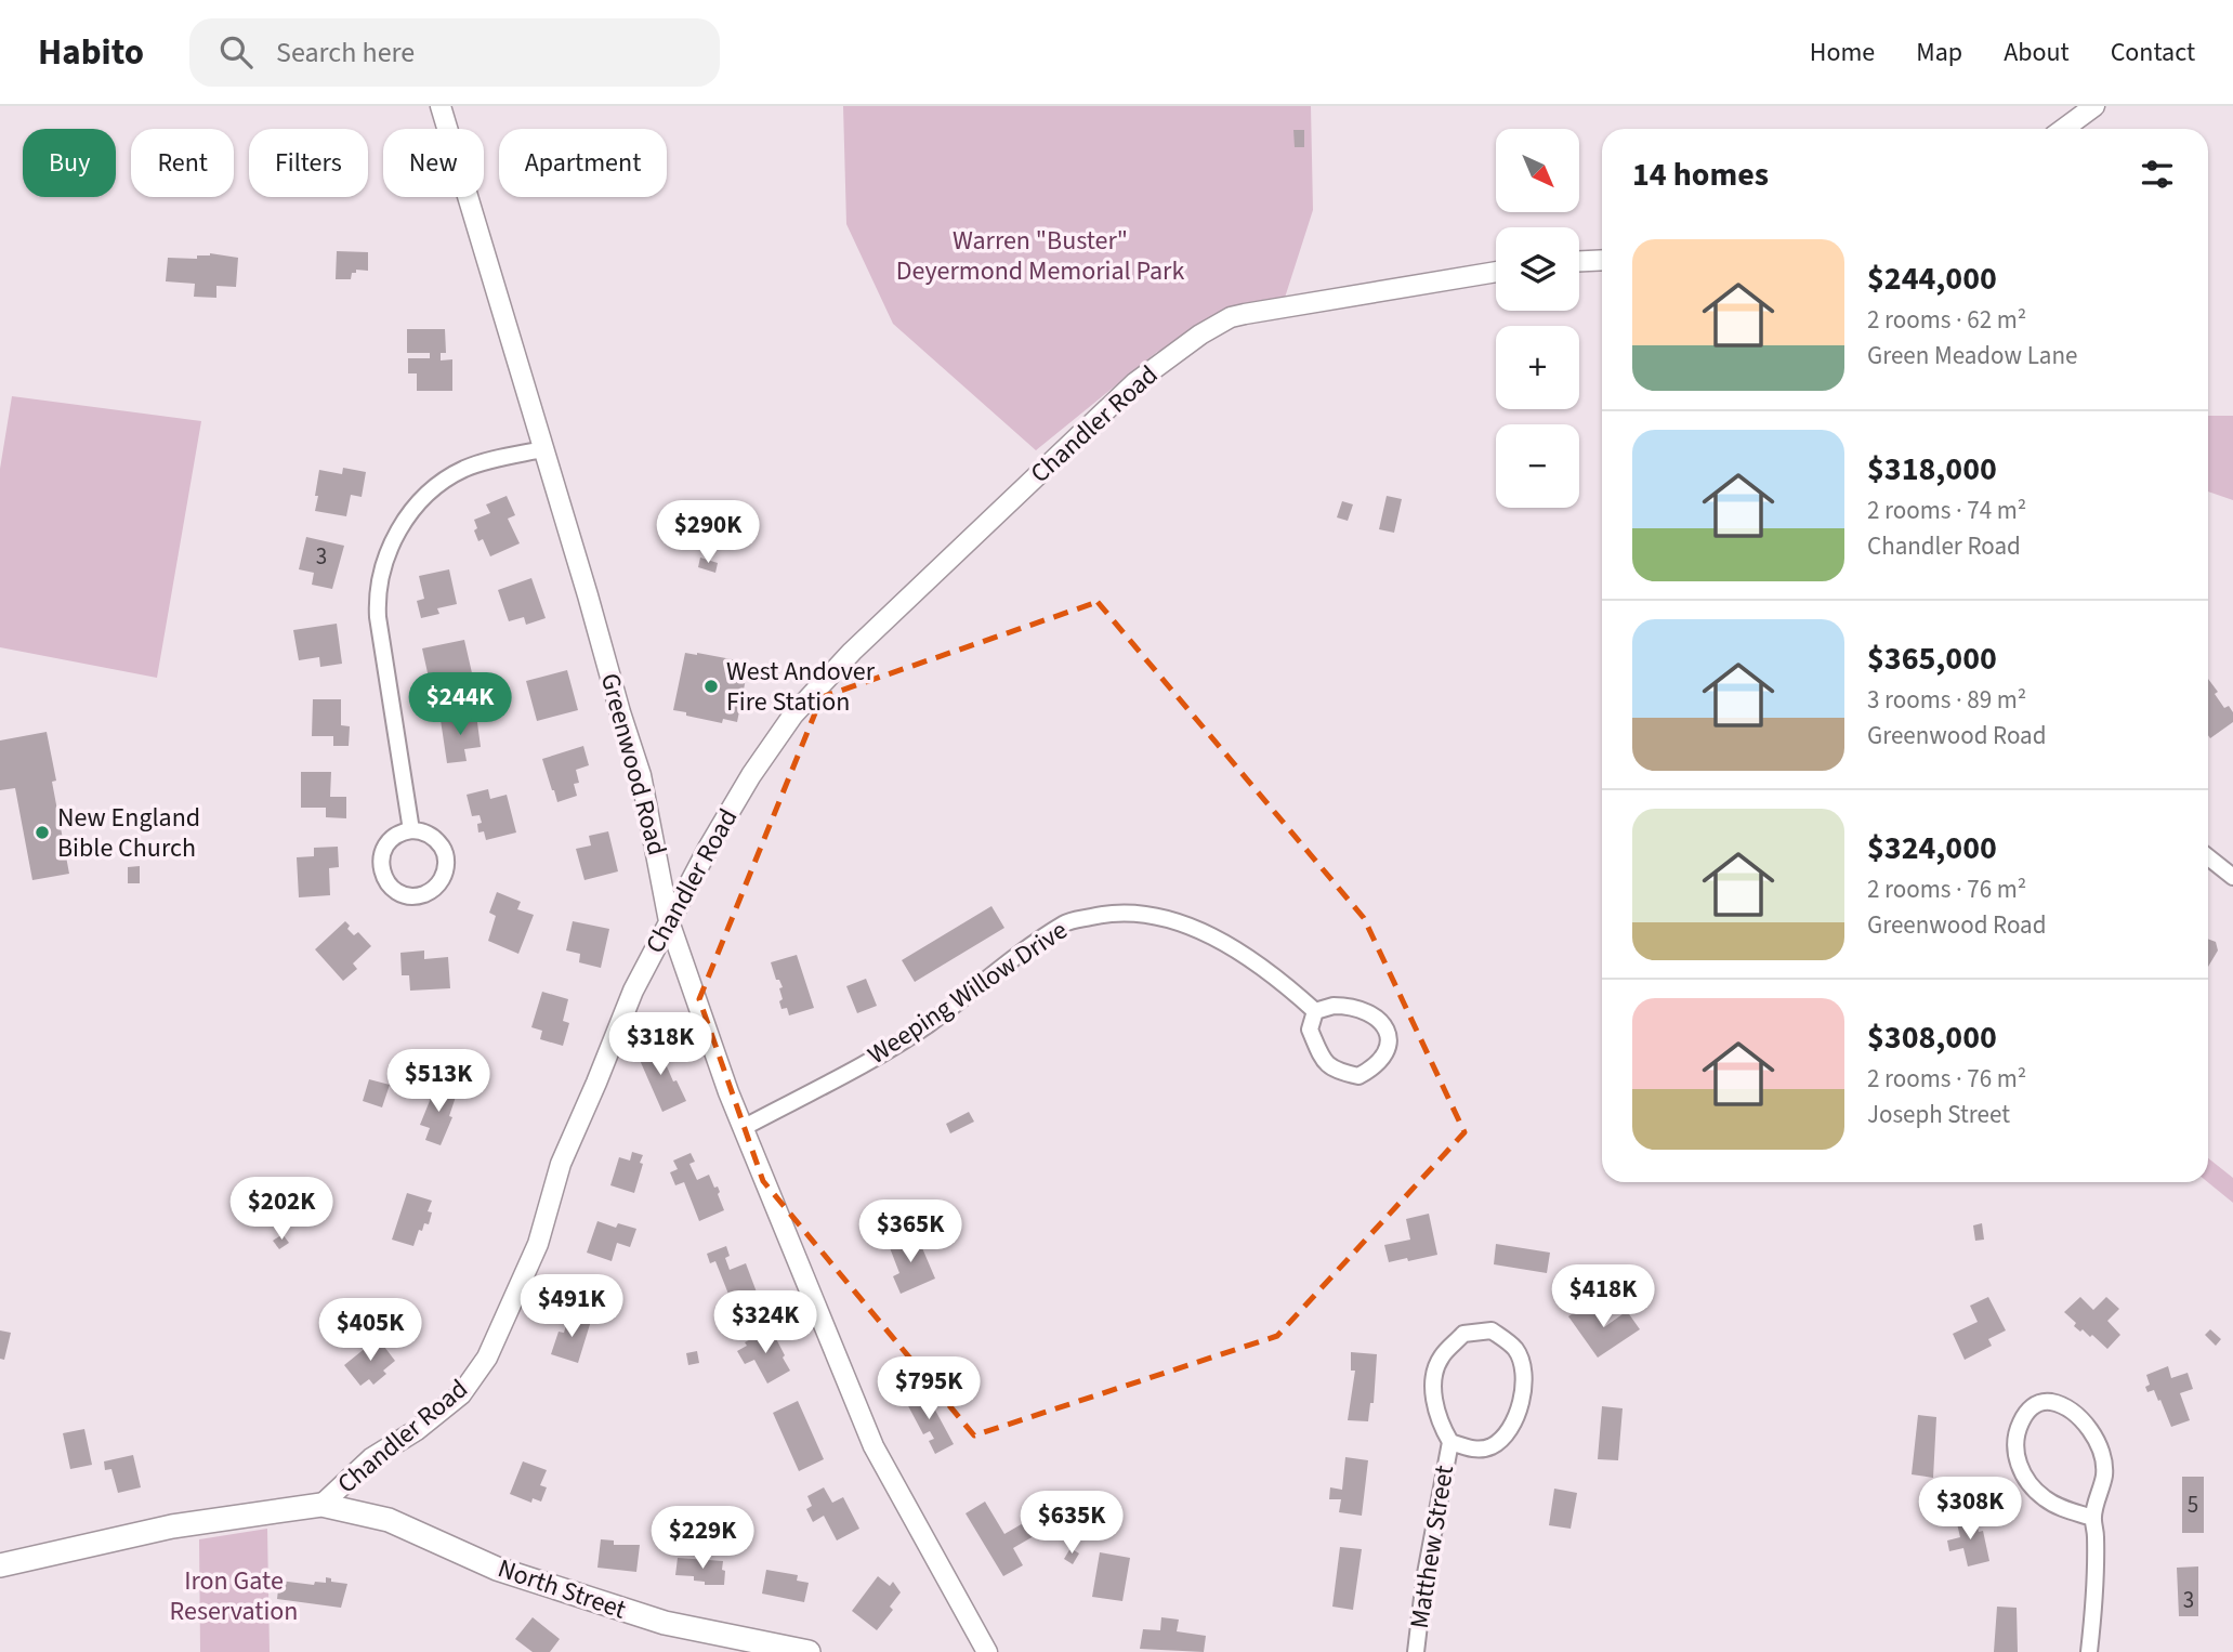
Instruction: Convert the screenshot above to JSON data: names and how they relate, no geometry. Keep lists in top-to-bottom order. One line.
{"streets":{"main road":["Chandler Road","North Street"],"street":["Greenwood Road","Weeping Willow Drive","Matthew Street"]},"crossings":[["Chandler Road","Greenwood Road"],["Chandler Road","North Street"],["Greenwood Road","Weeping Willow Drive"]],"parks":["Warren \"Buster\" Deyermond Memorial Park","Iron Gate Reservation"],"places":["West Andover Fire Station","New England Bible Church"],"house_numbers":["3","5","3"],"north":"bottom right","page":{"header":"Habito","search":"Search here","nav":["Home","Map","About","Contact"],"map_buttons":["+","−"],"chip":["Buy","Rent","Filters","New","Apartment"],"heading":"14 homes","list":[{"name":"$244,000","note":"2 rooms · 62 m² · Green Meadow Lane"},{"name":"$318,000","note":"2 rooms · 74 m² · Chandler Road"},{"name":"$365,000","note":"3 rooms · 89 m² · Greenwood Road"},{"name":"$324,000","note":"2 rooms · 76 m² · Greenwood Road"},{"name":"$308,000","note":"2 rooms · 76 m² · Joseph Street"}],"price":["$290K","$244K","$318K","$513K","$202K","$365K","$418K","$491K","$324K","$405K","$795K","$308K","$635K","$229K"]}}
